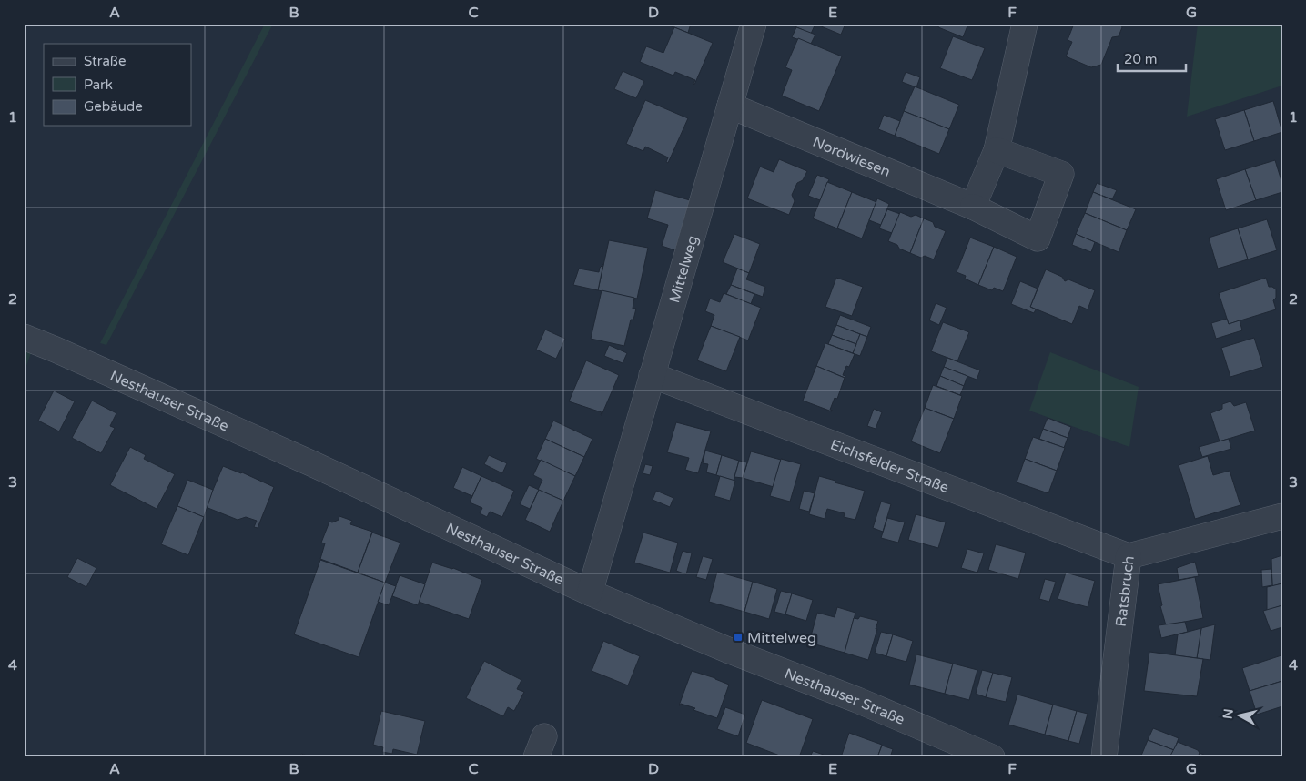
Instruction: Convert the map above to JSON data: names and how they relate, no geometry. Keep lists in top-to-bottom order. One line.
{"streets":{"street":["Nordwiesen","Mittelweg","Nesthauser Straße","Eichsfelder Straße","Ratsbruch"]},"crossings":[["Nordwiesen","Mittelweg"],["Mittelweg","Nesthauser Straße"],["Mittelweg","Eichsfelder Straße"],["Eichsfelder Straße","Ratsbruch"]],"places":{"transit":["Mittelweg"]},"legend":["Straße","Park","Gebäude"],"scale_bar":"20 m","north":"left","grid":{"columns":["A","B","C","D","E","F","G"],"rows":["1","2","3","4"]}}
